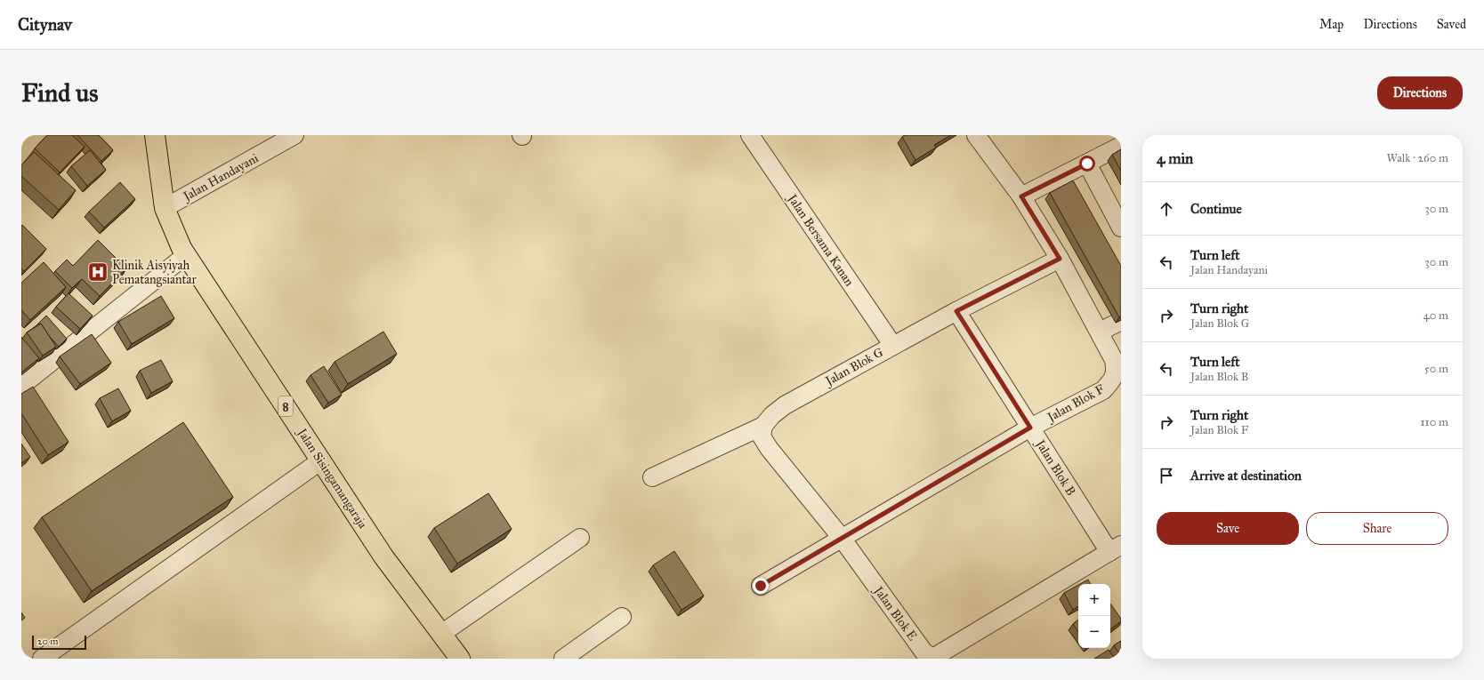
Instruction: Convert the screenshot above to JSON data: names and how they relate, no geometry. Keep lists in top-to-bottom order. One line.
{"streets":{"highway":["8","Jalan Sisingamangaraja"],"street":["Jalan Handayani","Jalan Bersama Kanan","Jalan Blok G","Jalan Blok F","Jalan Blok B","Jalan Blok E"]},"crossings":[["Jalan Handayani","Jalan Sisingamangaraja"],["Jalan Bersama Kanan","Jalan Blok G"],["Jalan Blok G","Jalan Blok B"],["Jalan Blok G","Jalan Blok E"],["Jalan Blok F","Jalan Blok B"],["Jalan Blok F","Jalan Blok E"],["Jalan Blok B","Jalan Blok E"]],"places":{"hospital":["Klinik Aisyiyah Pematangsiantar"]},"scale_bar":"20 m","page":{"header":"Citynav","nav":["Map","Directions","Saved"],"buttons":["Directions",["Save","Share"]],"title":"Find us","heading":["4 min","Walk · 260 m"],"list":[["Continue","30 m"],["Turn left","Jalan Handayani","30 m"],["Turn right","Jalan Blok G","40 m"],["Turn left","Jalan Blok B","50 m"],["Turn right","Jalan Blok F","110 m"],"Arrive at destination"],"map_buttons":["+","−"],"scale":"20 m"}}
